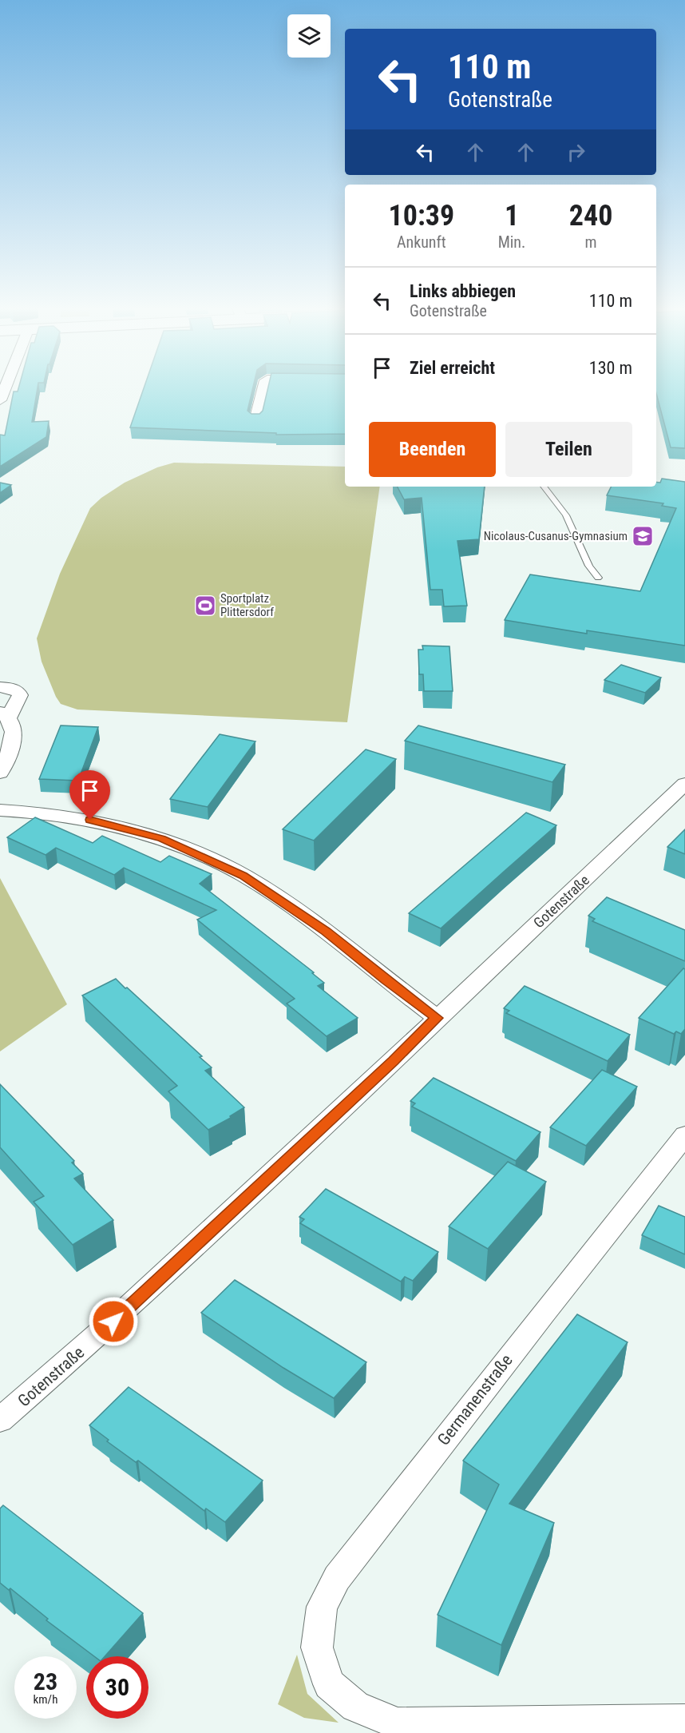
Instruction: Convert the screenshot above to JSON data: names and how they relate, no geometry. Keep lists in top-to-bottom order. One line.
{"streets":{"street":["Gotenstraße","Germanenstraße"]},"places":{"school or university":["Nicolaus-Cusanus-Gymnasium"],"sports":["Sportplatz Plittersdorf"]},"page":{"turn":["110 m","Gotenstraße"],"eta":["10:39","Ankunft","1","Min.","240","m"],"list":[{"name":"Links abbiegen","note":"Gotenstraße","value":"110 m"},{"name":"Ziel erreicht","value":"130 m"}],"buttons":["Beenden","Teilen"],"speed":"23 km/h","limit":"30"}}
